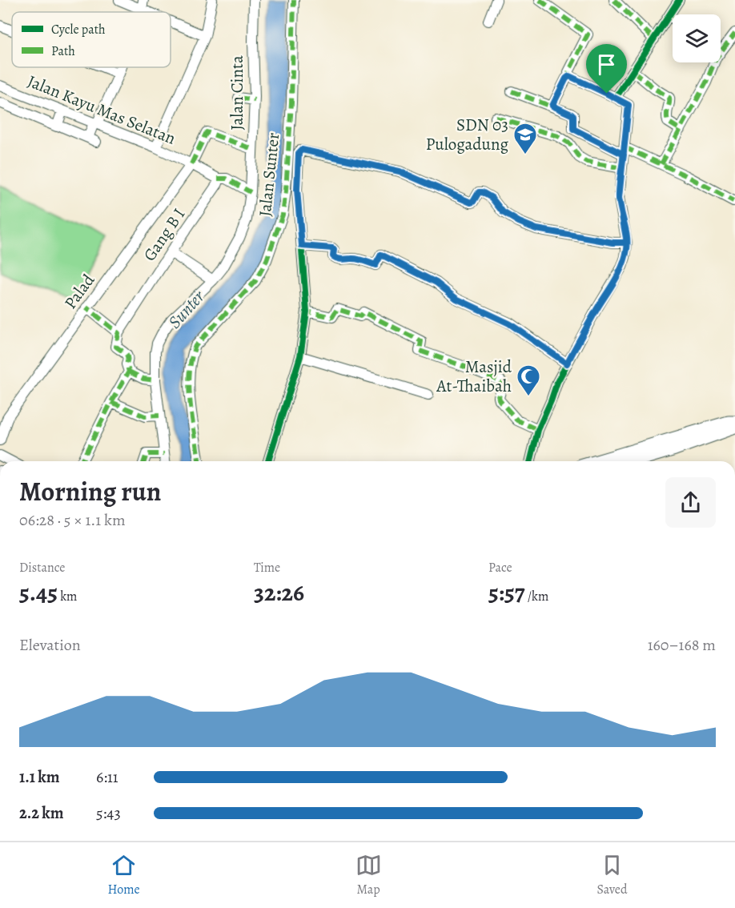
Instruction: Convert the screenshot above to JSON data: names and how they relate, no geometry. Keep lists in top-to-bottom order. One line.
{"streets":{"street":["Jalan Cinta","Jalan Kayu Mas Selatan","Jalan Sunter","Gang B I","Palad"]},"crossings":[["Jalan Cinta","Palad"],["Jalan Kayu Mas Selatan","Palad"]],"water":["Sunter"],"places":{"school or university":["SDN 03 Pulogadung"],"mosque":["Masjid At-Thaibah"]},"legend":["Cycle path","Path"],"page":{"heading":["Morning run","06:28 · 5 × 1.1 km"],"stats":[["Distance","5.45 km"],["Time","32:26"],["Pace","5:57 /km"]],"chart":["Elevation","160–168 m"],"list":[{"name":"1.1 km","note":"6:11"},{"name":"2.2 km","note":"5:43"}],"tabs":["Home","Map","Saved"]}}
